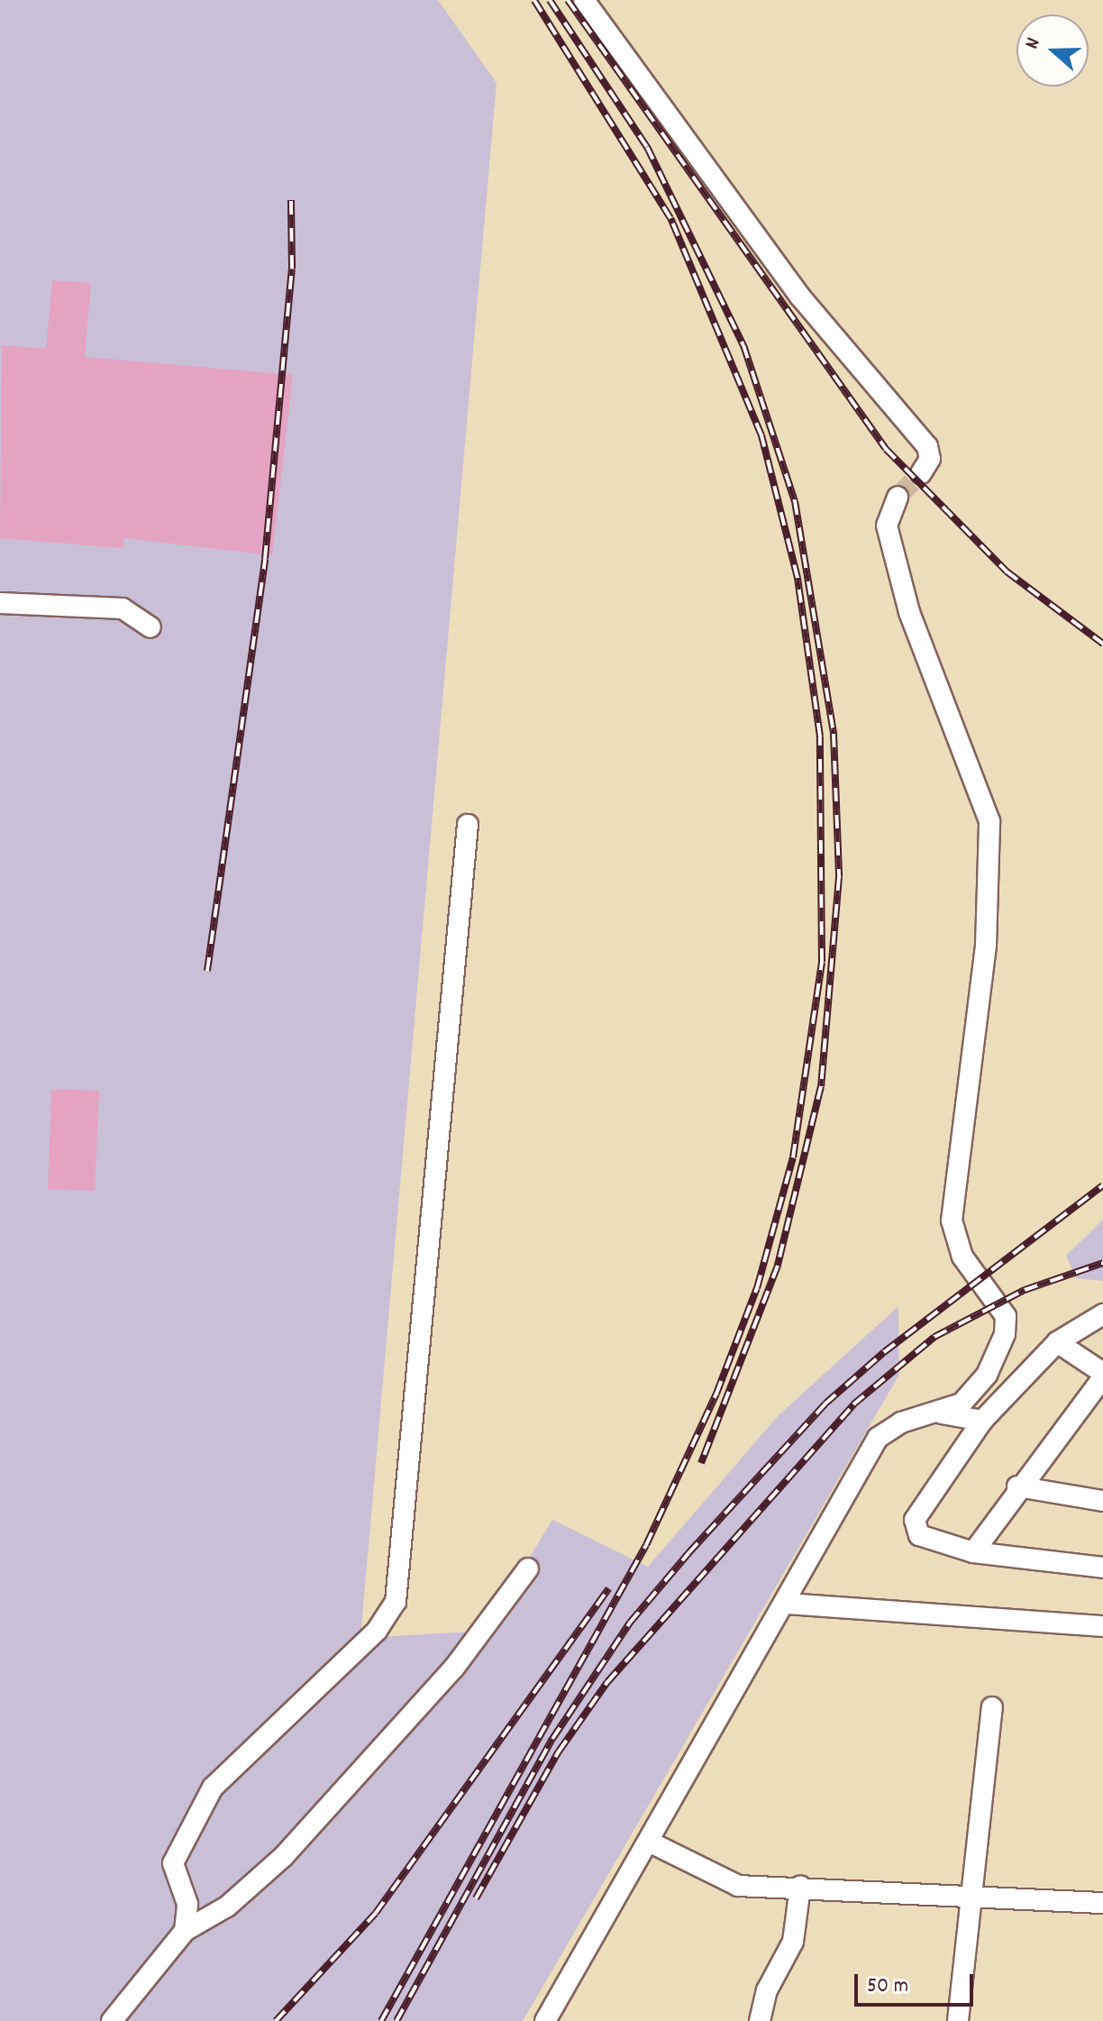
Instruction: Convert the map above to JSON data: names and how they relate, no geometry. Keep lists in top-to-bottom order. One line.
{"scale_bar":"50 m","north":"left"}
